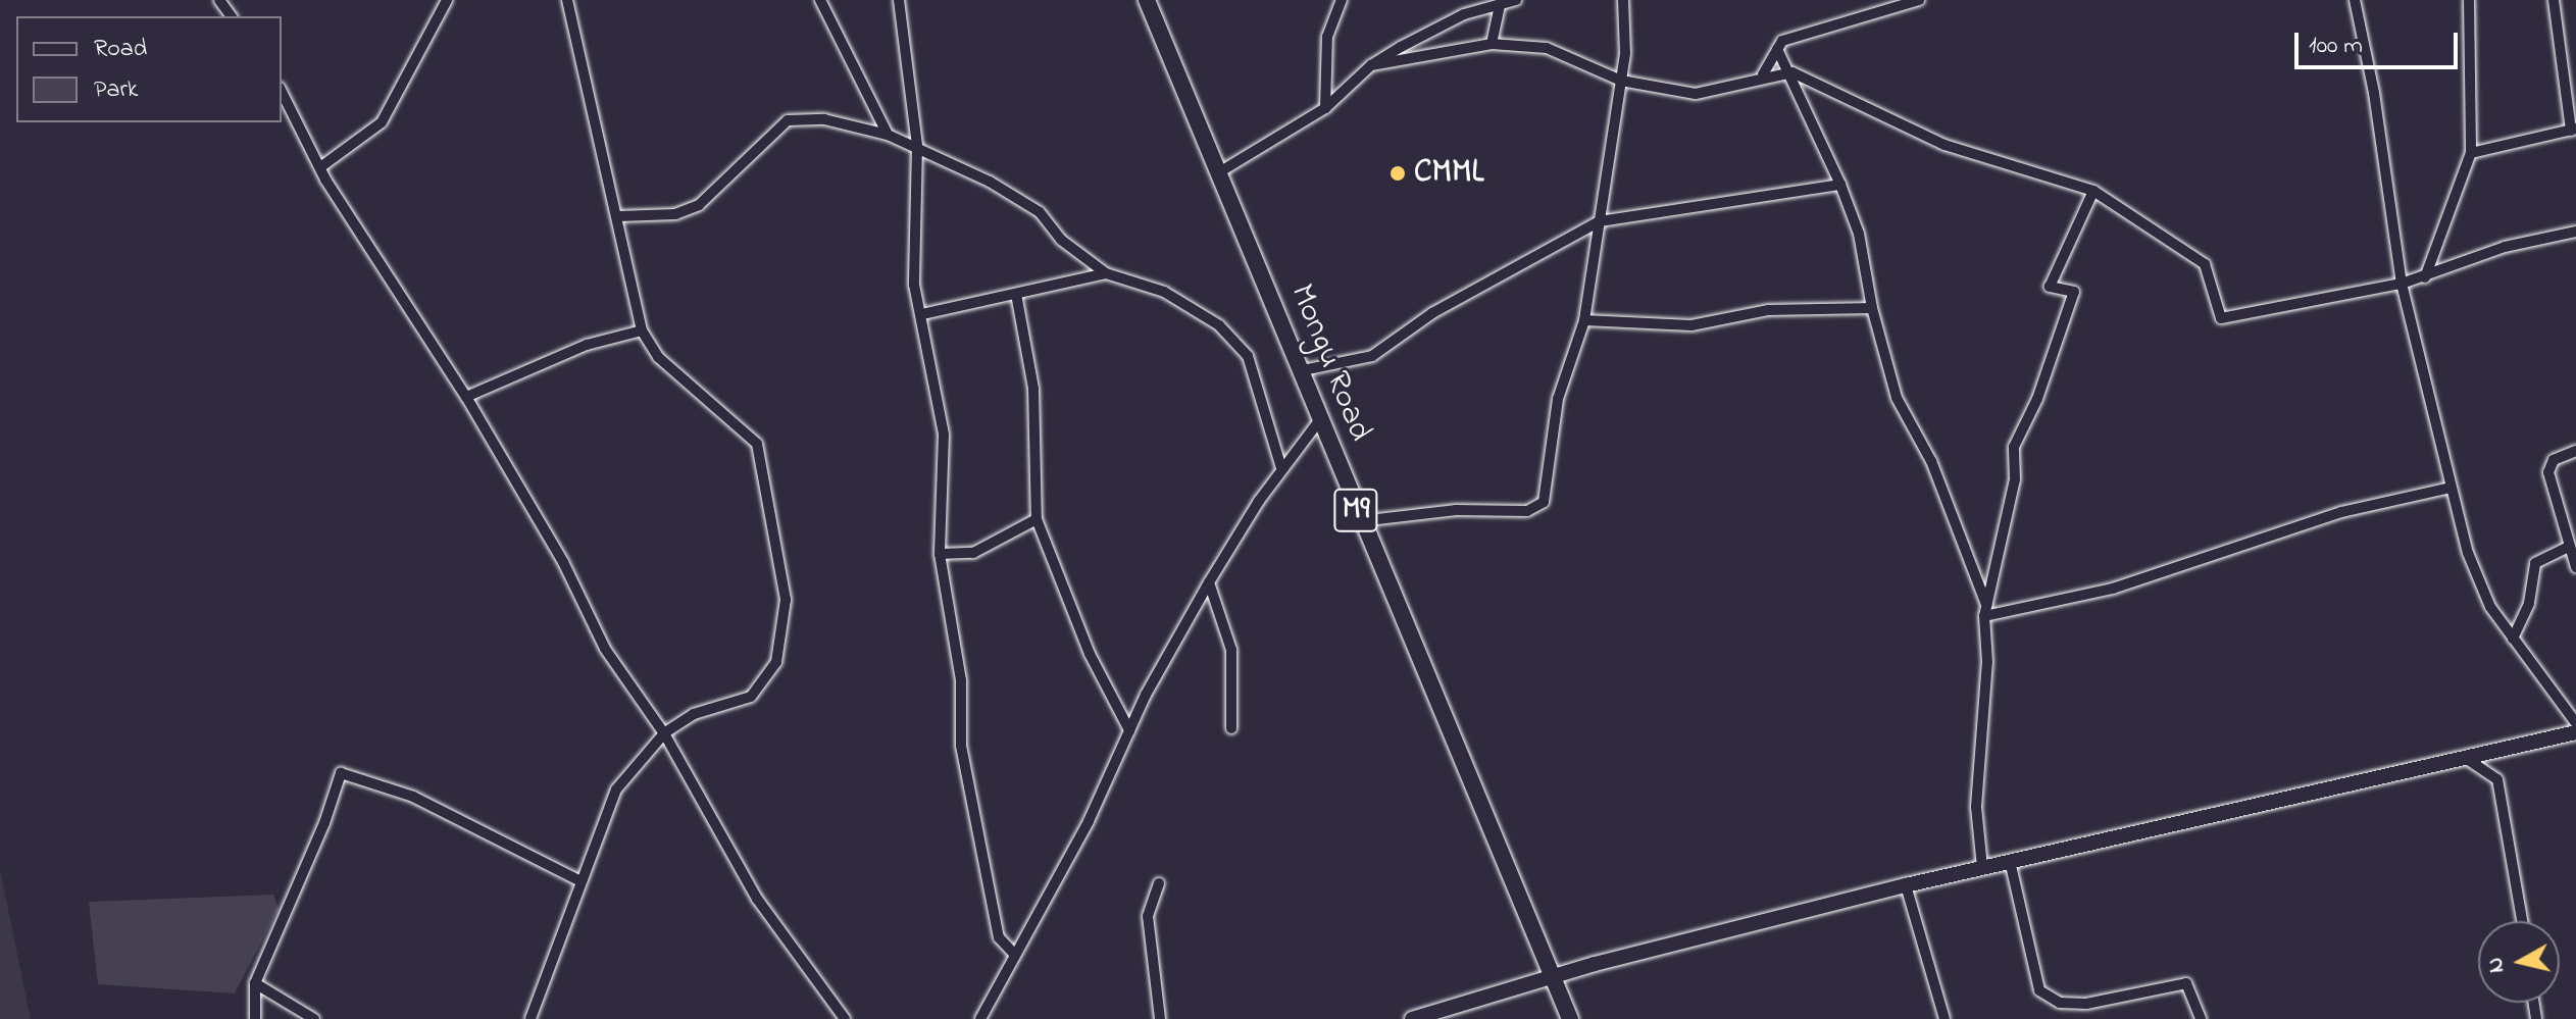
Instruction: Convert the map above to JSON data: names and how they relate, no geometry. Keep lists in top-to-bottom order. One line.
{"streets":{"main road":["Mongu Road","M9"]},"places":["CMML"],"legend":["Road","Park"],"scale_bar":"100 m","north":"left"}
